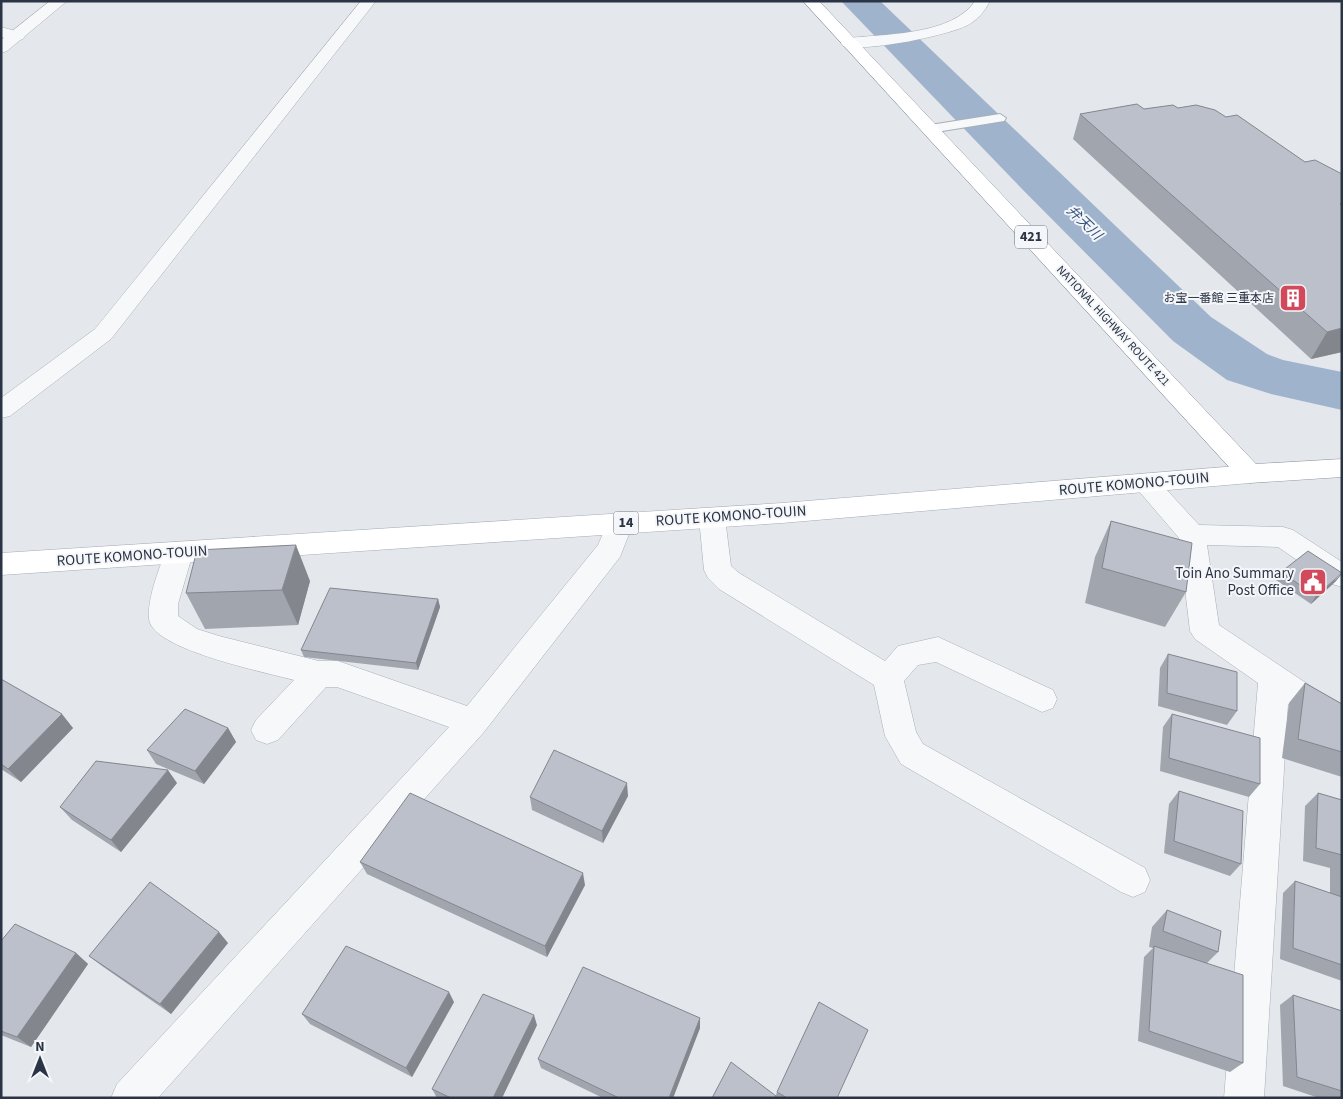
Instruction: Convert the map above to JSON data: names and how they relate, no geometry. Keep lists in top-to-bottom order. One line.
{"streets":{"main road":["421","NATIONAL HIGHWAY ROUTE 421","ROUTE KOMONO-TOUIN","14"]},"crossings":[["NATIONAL HIGHWAY ROUTE 421","ROUTE KOMONO-TOUIN"]],"water":["弁天川"],"places":{"building":["お宝一番館 三重本店"],"public building":["Toin Ano Summary Post Office"]},"north":"top"}
